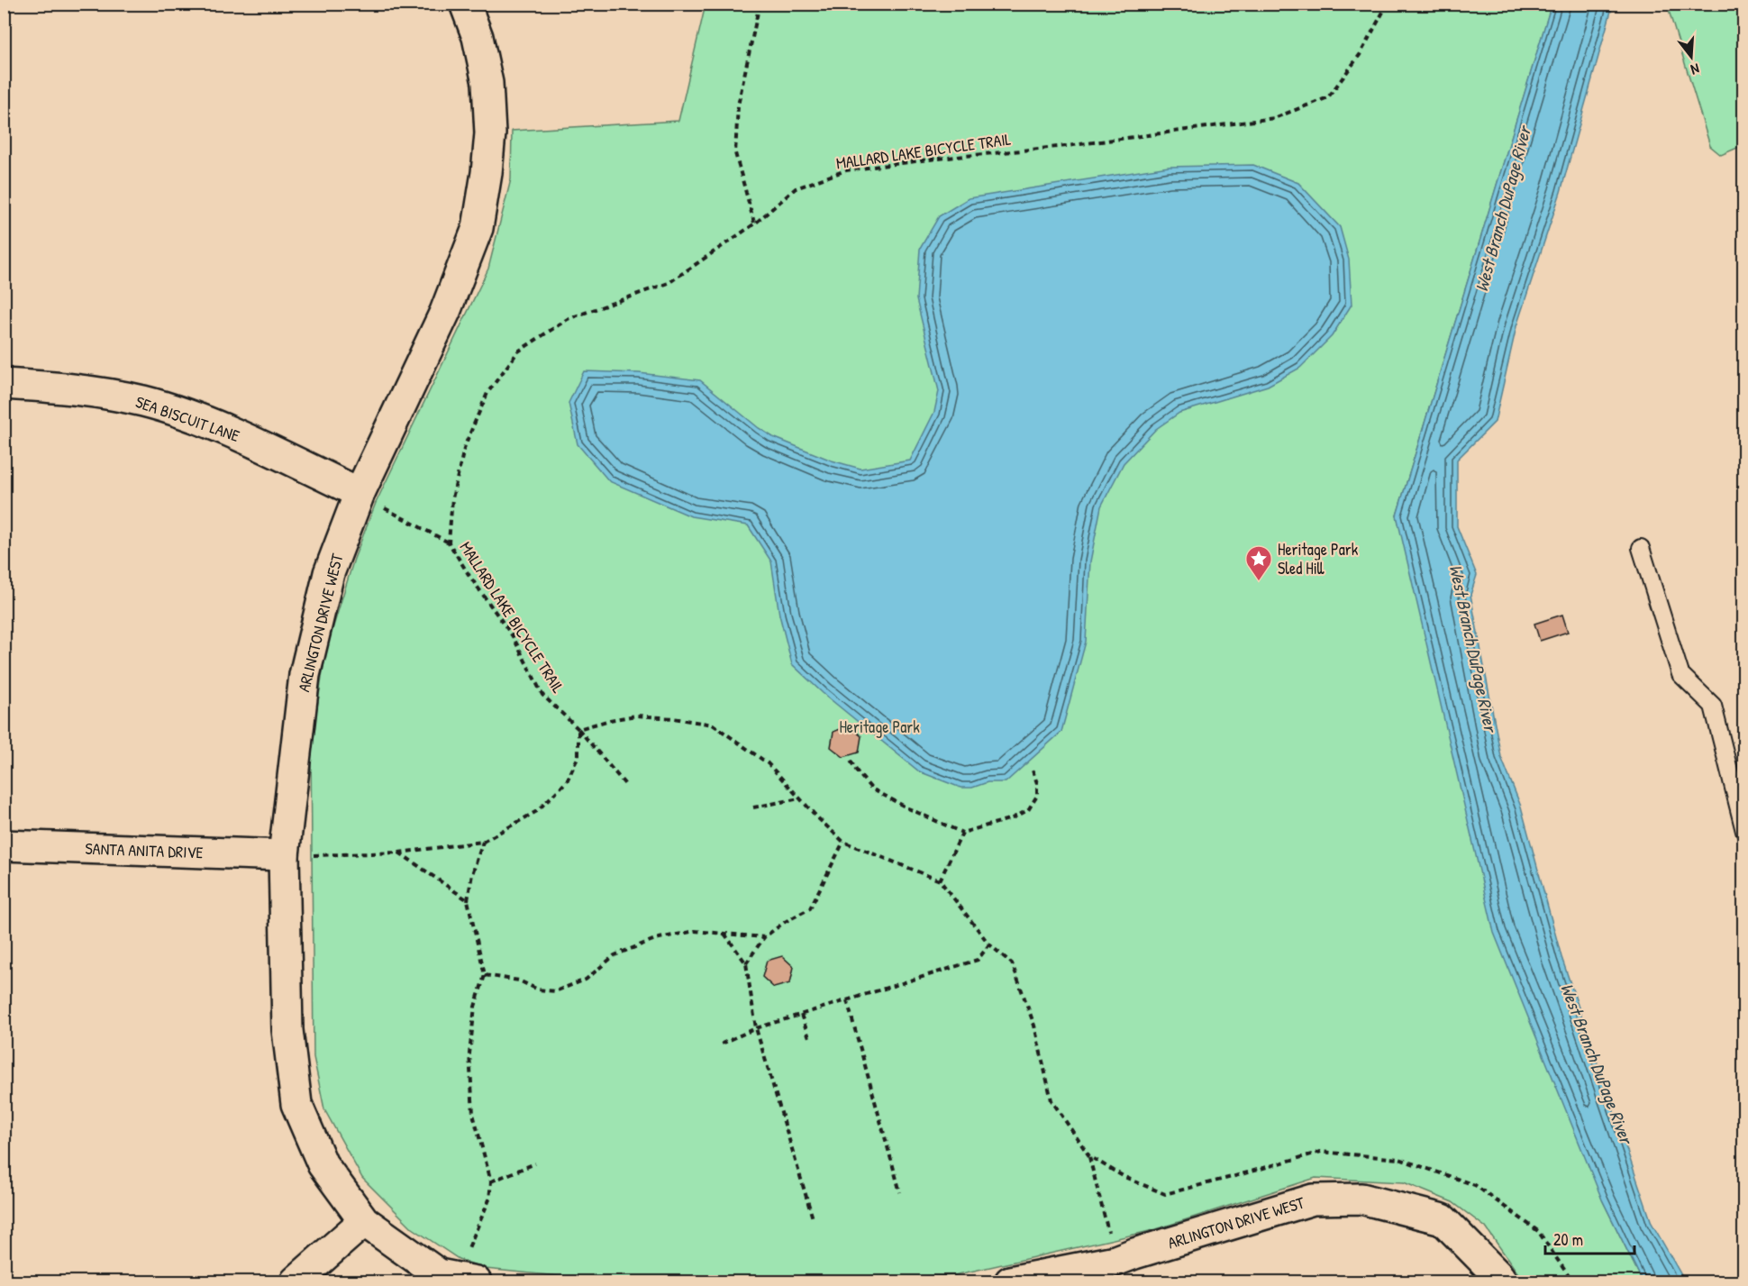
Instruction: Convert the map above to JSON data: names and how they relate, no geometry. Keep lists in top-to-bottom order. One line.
{"streets":{"street":["SEA BISCUIT LANE","ARLINGTON DRIVE WEST","SANTA ANITA DRIVE"],"path":["MALLARD LAKE BICYCLE TRAIL"]},"crossings":[["SEA BISCUIT LANE","ARLINGTON DRIVE WEST"],["ARLINGTON DRIVE WEST","SANTA ANITA DRIVE"]],"water":["West Branch DuPage River"],"parks":["Heritage Park"],"places":{"place":["Heritage Park Sled Hill"]},"scale_bar":"20 m","north":"bottom"}
